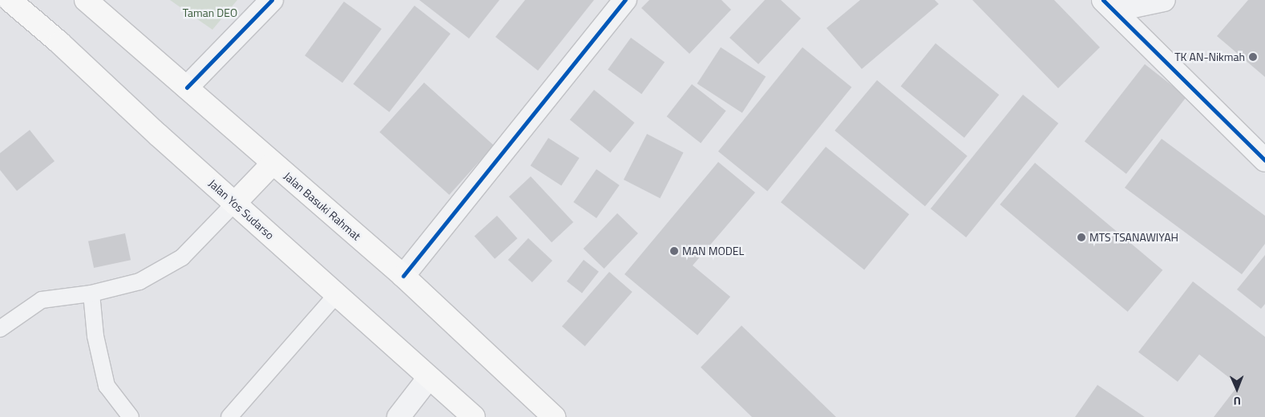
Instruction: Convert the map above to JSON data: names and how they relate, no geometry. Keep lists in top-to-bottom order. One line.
{"streets":{"highway":["Jalan Basuki Rahmat","Jalan Yos Sudarso"]},"parks":["Taman DEO"],"places":["TK AN-Nikmah","MTS TSANAWIYAH","MAN MODEL"],"north":"bottom"}
